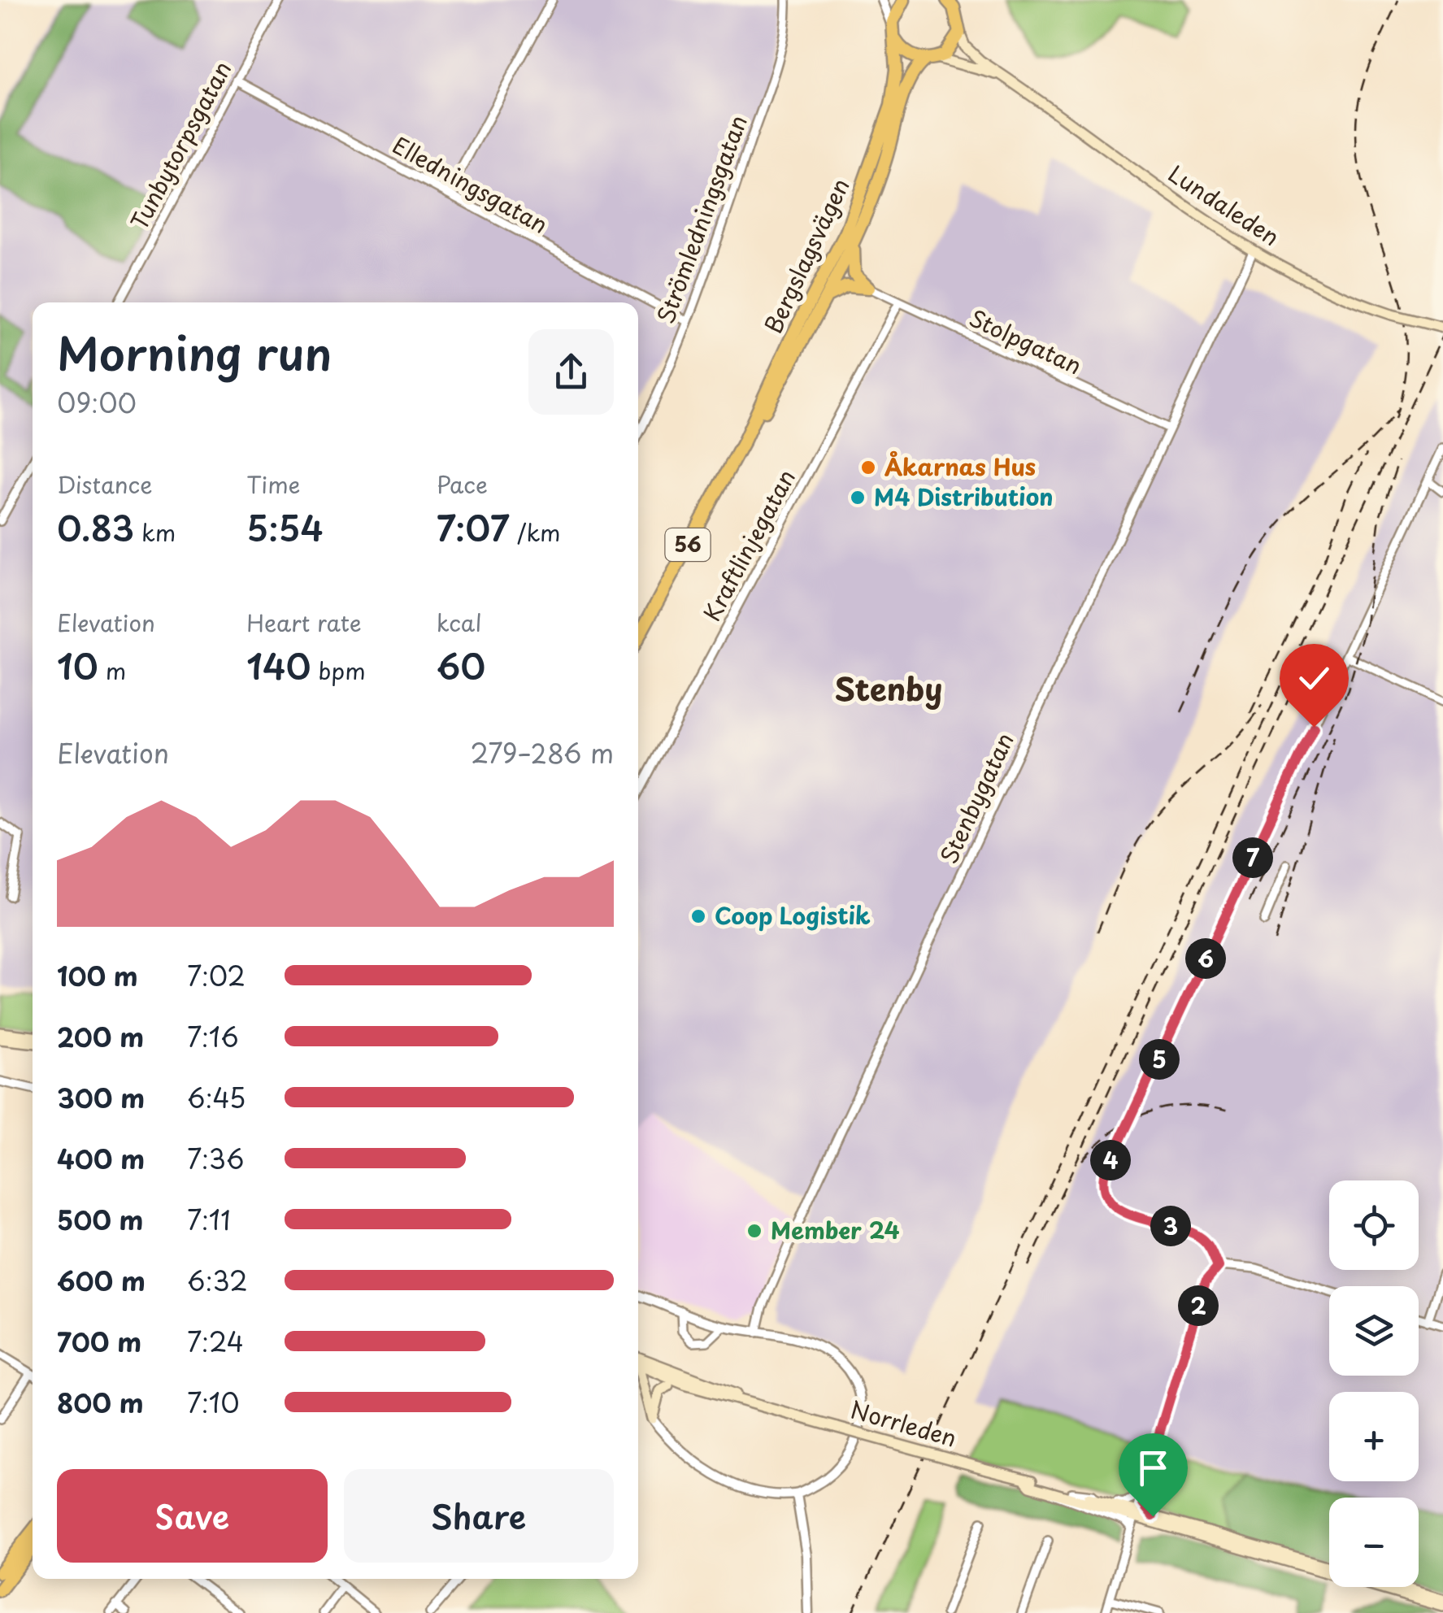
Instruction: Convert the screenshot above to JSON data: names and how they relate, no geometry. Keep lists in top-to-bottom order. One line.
{"streets":{"highway":["Bergslagsvägen","56"],"main road":["Lundaleden","Norrleden"],"street":["Tunbytorpsgatan","Elledningsgatan","Strömledningsgatan","Stolpgatan","Kraftlinjegatan","Stenbygatan"]},"crossings":[["Tunbytorpsgatan","Elledningsgatan"],["Elledningsgatan","Strömledningsgatan"],["Lundaleden","Bergslagsvägen"],["Lundaleden","56"],["Lundaleden","Stenbygatan"],["Bergslagsvägen","56"],["Stolpgatan","Kraftlinjegatan"],["Stolpgatan","Stenbygatan"]],"districts":["Stenby"],"places":["Åkarnas Hus","M4 Distribution","Coop Logistik","Member 24"],"page":{"heading":["Morning run","09:00"],"stats":[["Distance","0.83 km"],["Time","5:54"],["Pace","7:07 /km"],["Elevation","10 m"],["Heart rate","140 bpm"],["kcal","60"]],"chart":["Elevation","279–286 m"],"pins":["7","6","5","4","3","2"],"list":[{"name":"100 m","note":"7:02"},{"name":"200 m","note":"7:16"},{"name":"300 m","note":"6:45"},{"name":"400 m","note":"7:36"},{"name":"500 m","note":"7:11"},{"name":"600 m","note":"6:32"},{"name":"700 m","note":"7:24"},{"name":"800 m","note":"7:10"}],"map_buttons":["+","−"],"buttons":["Save","Share"]}}
